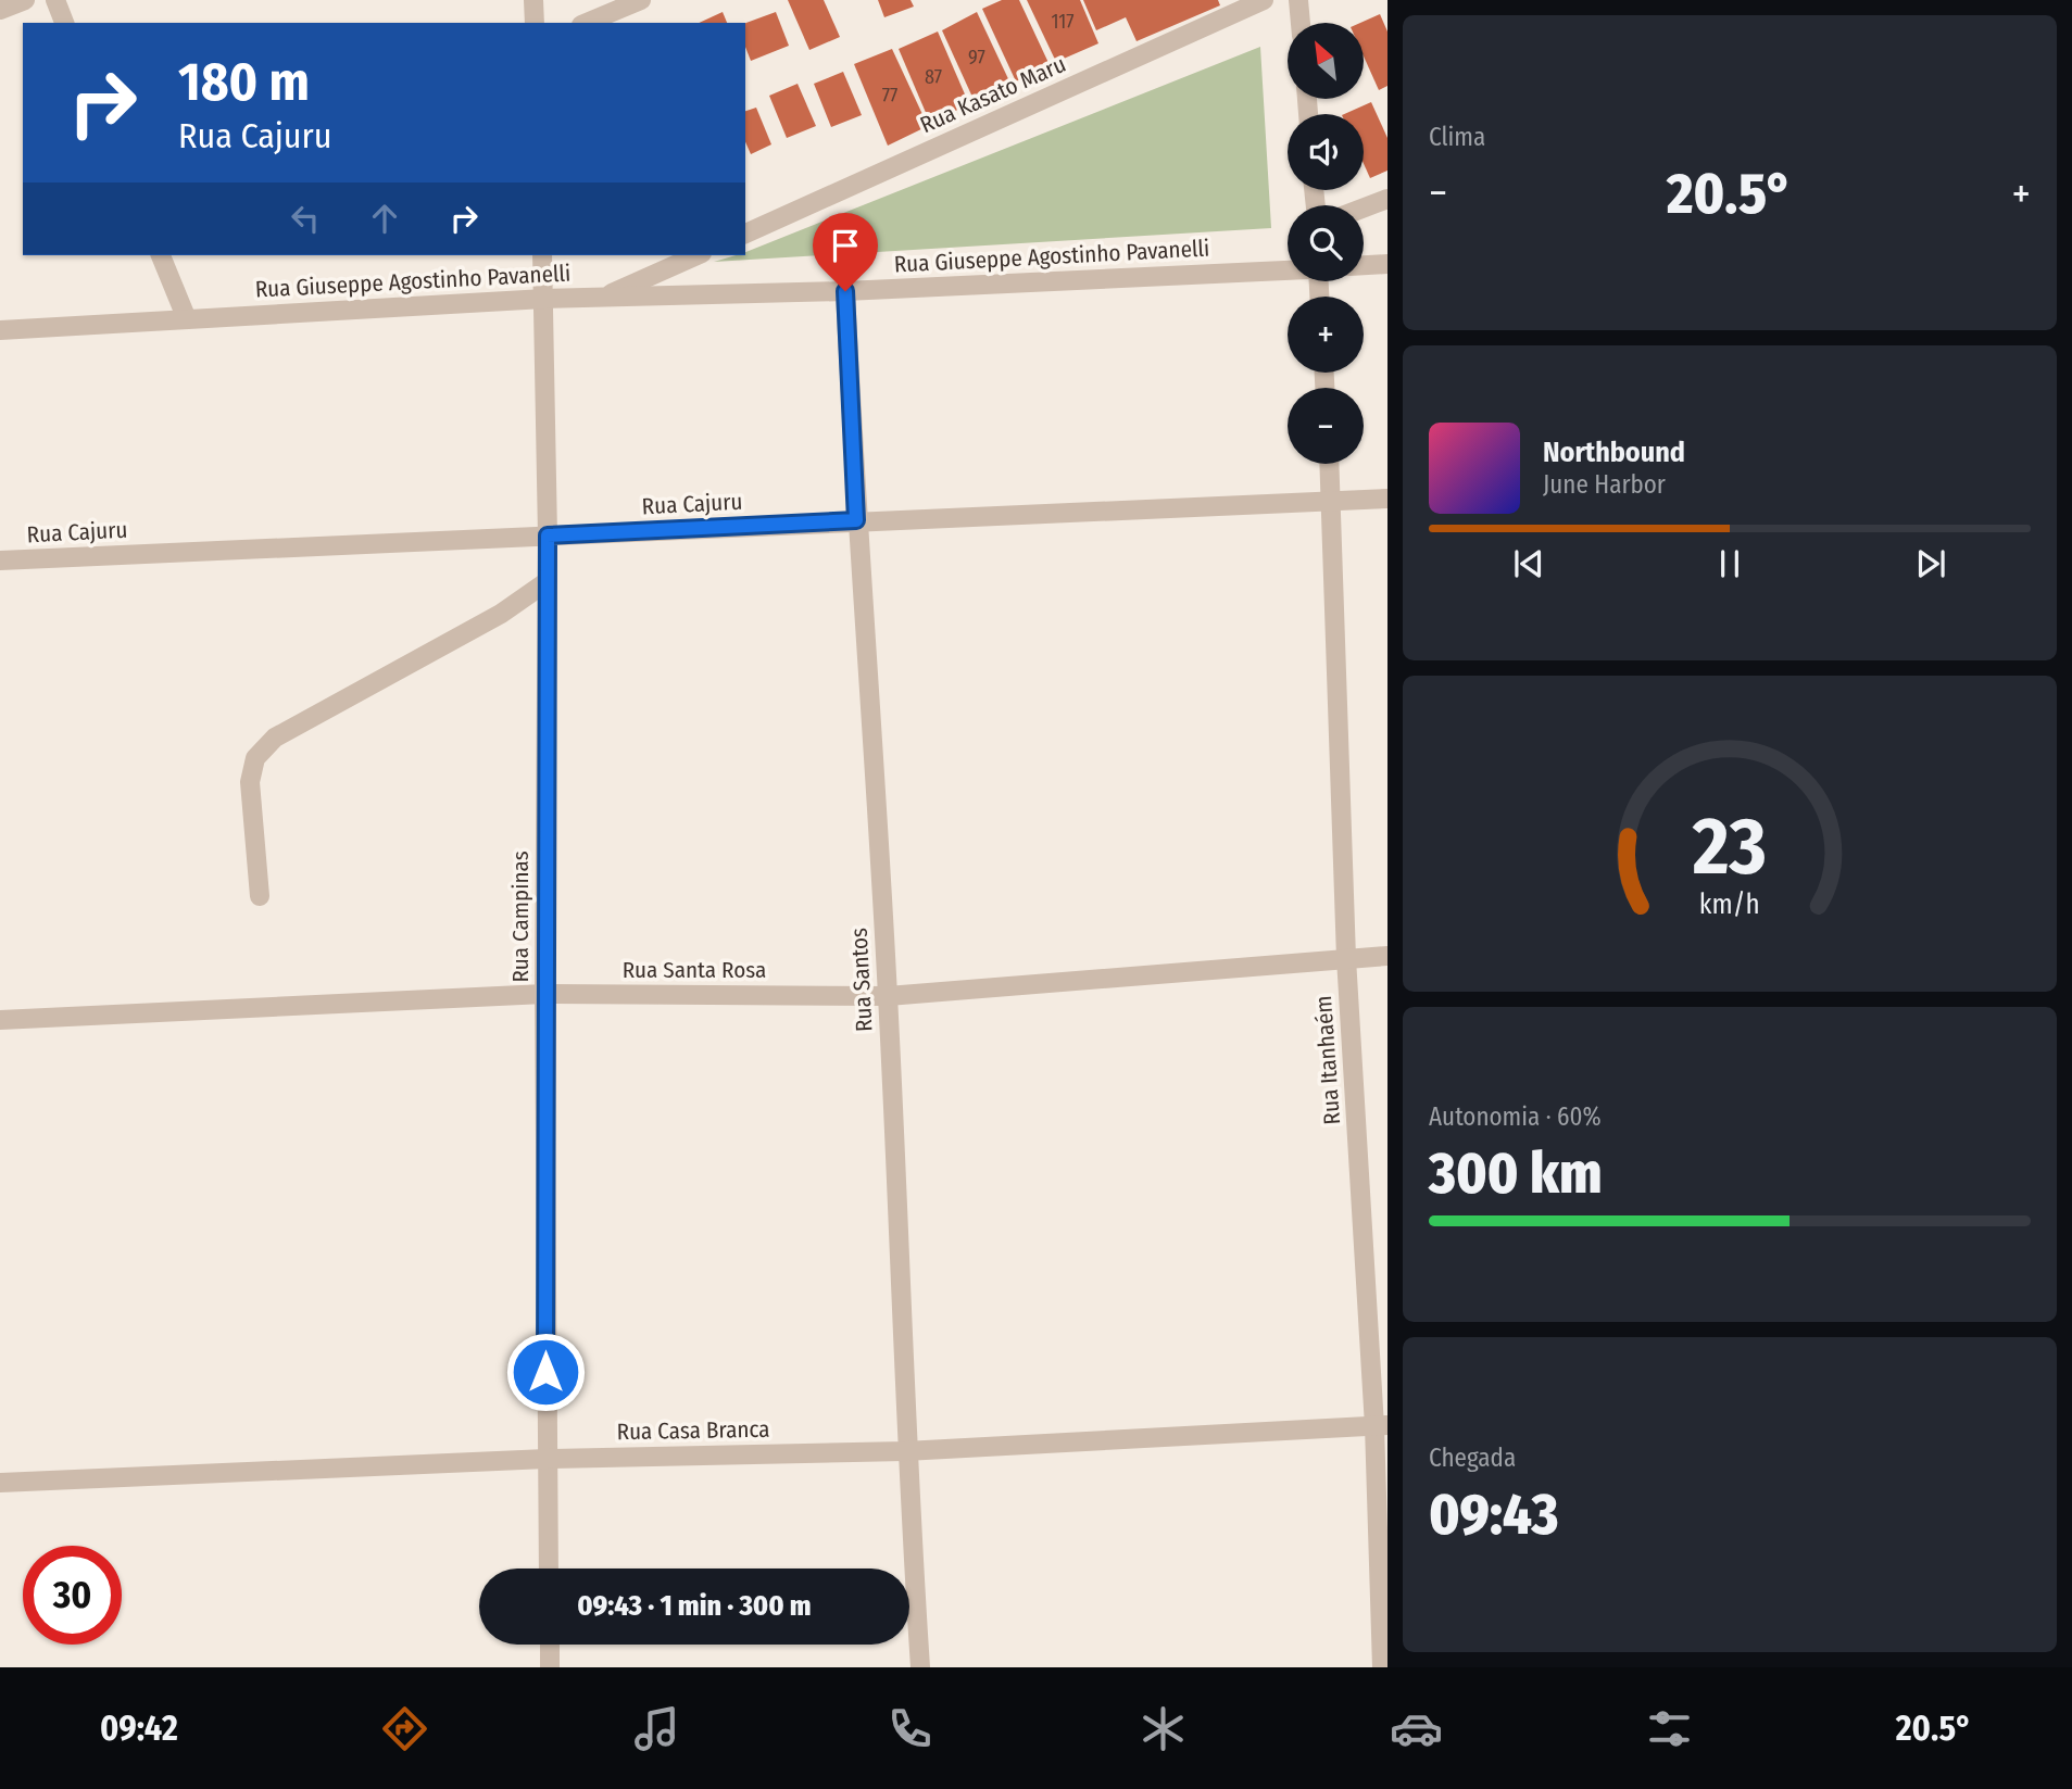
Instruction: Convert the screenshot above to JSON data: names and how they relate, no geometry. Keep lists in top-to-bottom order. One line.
{"streets":{"street":["Rua Kasato Maru","Rua Giuseppe Agostinho Pavanelli","Rua Cajuru","Rua Campinas","Rua Santa Rosa","Rua Santos","Rua Itanhaém","Rua Casa Branca"]},"crossings":[["Rua Giuseppe Agostinho Pavanelli","Rua Campinas"],["Rua Giuseppe Agostinho Pavanelli","Rua Santos"],["Rua Cajuru","Rua Campinas"],["Rua Cajuru","Rua Santos"],["Rua Cajuru","Rua Itanhaém"],["Rua Campinas","Rua Santa Rosa"],["Rua Campinas","Rua Casa Branca"],["Rua Santa Rosa","Rua Santos"],["Rua Santa Rosa","Rua Itanhaém"],["Rua Santos","Rua Casa Branca"],["Rua Itanhaém","Rua Casa Branca"]],"house_numbers":["117","97","87","77"],"north":"top left","page":{"tile":["Clima",["Autonomia · 60%","300 km"],["Chegada","09:43"]],"map_buttons":["+","−"],"turn":["180 m","Rua Cajuru"],"heat":["−","20.5°","+"],"song":["Northbound","June Harbor"],"limit":"30","trip":"09:43 · 1 min · 300 m","tabs":["09:42","20.5°"],"gauge":["23","km/h"]}}
